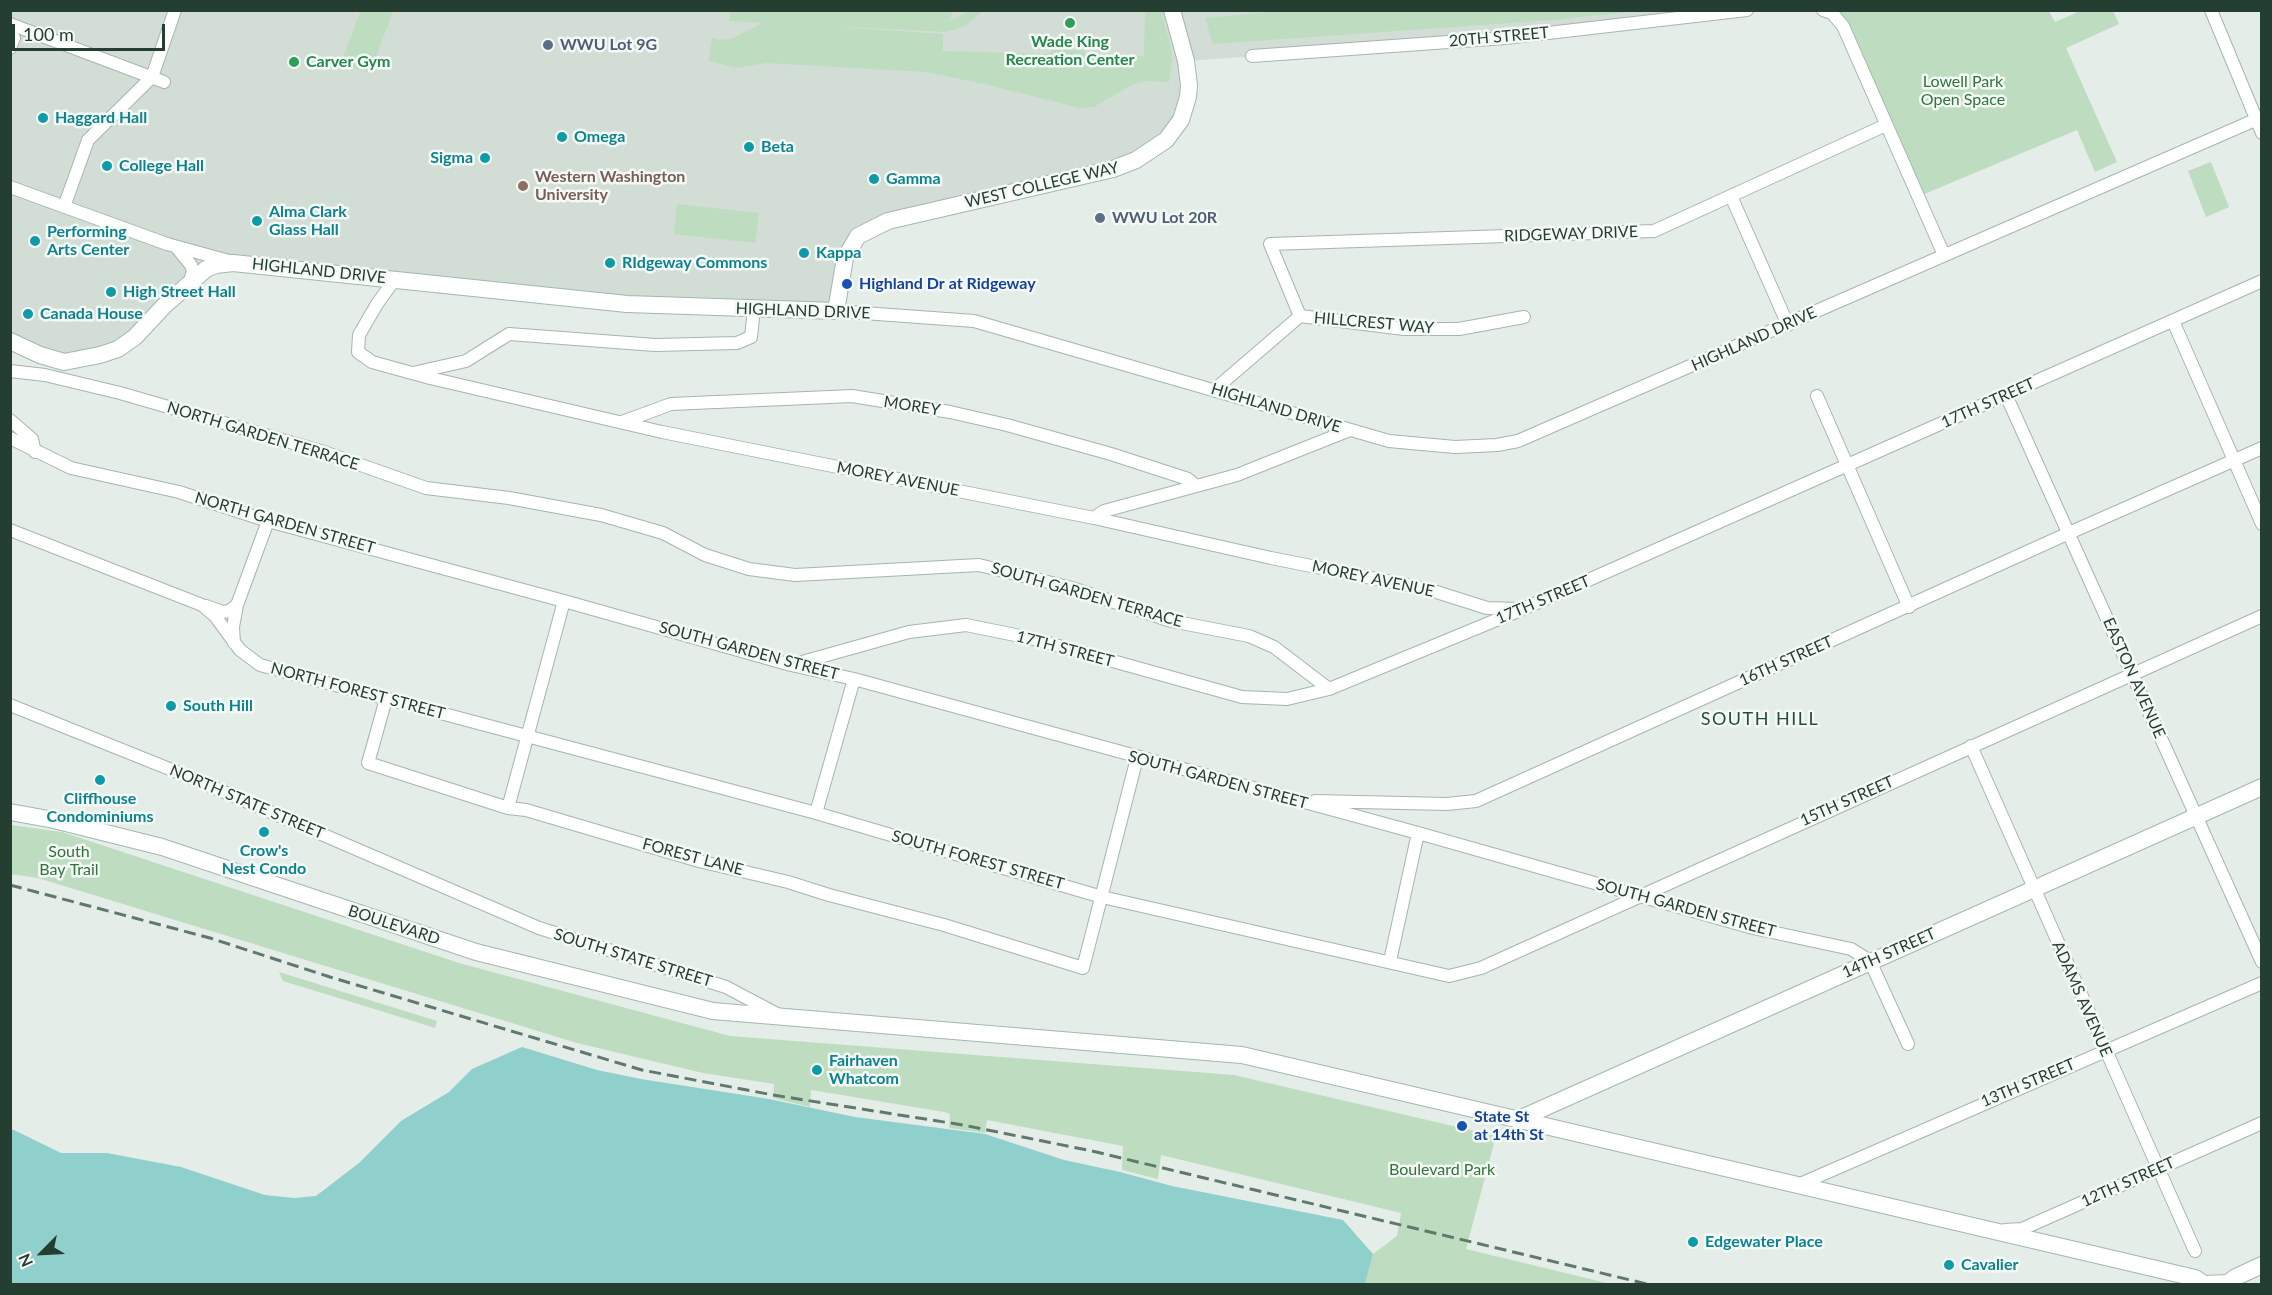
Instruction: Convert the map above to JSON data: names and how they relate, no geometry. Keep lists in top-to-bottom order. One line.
{"streets":{"main road":["WEST COLLEGE WAY","HIGHLAND DRIVE","BOULEVARD","14TH STREET"],"street":["20TH STREET","RIDGEWAY DRIVE","HILLCREST WAY","17TH STREET","MOREY","NORTH GARDEN TERRACE","MOREY AVENUE","NORTH GARDEN STREET","SOUTH GARDEN TERRACE","SOUTH GARDEN STREET","16TH STREET","EASTON AVENUE","NORTH FOREST STREET","15TH STREET","NORTH STATE STREET","FOREST LANE","SOUTH FOREST STREET","SOUTH STATE STREET","ADAMS AVENUE","13TH STREET","12TH STREET"]},"crossings":[["WEST COLLEGE WAY","HIGHLAND DRIVE"],["RIDGEWAY DRIVE","HILLCREST WAY"],["HIGHLAND DRIVE","HILLCREST WAY"],["HIGHLAND DRIVE","MOREY AVENUE"],["17TH STREET","MOREY AVENUE"],["17TH STREET","SOUTH GARDEN TERRACE"],["17TH STREET","SOUTH GARDEN STREET"],["17TH STREET","EASTON AVENUE"],["MOREY","MOREY AVENUE"],["NORTH GARDEN TERRACE","SOUTH GARDEN TERRACE"],["NORTH GARDEN STREET","SOUTH GARDEN STREET"],["SOUTH GARDEN STREET","16TH STREET"],["SOUTH GARDEN STREET","15TH STREET"],["SOUTH GARDEN STREET","14TH STREET"],["16TH STREET","EASTON AVENUE"],["EASTON AVENUE","15TH STREET"],["EASTON AVENUE","14TH STREET"],["NORTH FOREST STREET","FOREST LANE"],["NORTH FOREST STREET","SOUTH FOREST STREET"],["15TH STREET","SOUTH FOREST STREET"],["15TH STREET","ADAMS AVENUE"],["NORTH STATE STREET","SOUTH STATE STREET"],["FOREST LANE","SOUTH FOREST STREET"],["BOULEVARD","14TH STREET"],["BOULEVARD","SOUTH STATE STREET"],["BOULEVARD","13TH STREET"],["BOULEVARD","12TH STREET"],["14TH STREET","ADAMS AVENUE"],["ADAMS AVENUE","13TH STREET"],["ADAMS AVENUE","12TH STREET"]],"districts":["SOUTH HILL"],"parks":["Lowell Park Open Space","South Bay Trail","Boulevard Park"],"places":["Wade King Recreation Center","WWU Lot 9G","Carver Gym","Haggard Hall","Omega","Beta","Sigma","College Hall","Gamma","Western Washington University","WWU Lot 20R","Alma Clark Glass Hall","Performing Arts Center","Kappa","RIdgeway Commons","Highland Dr at Ridgeway","High Street Hall","Canada House","South Hill","Cliffhouse Condominiums","Crow's Nest Condo","Fairhaven Whatcom","State St at 14th St","Edgewater Place","Cavalier"],"scale_bar":"100 m","north":"bottom left"}
